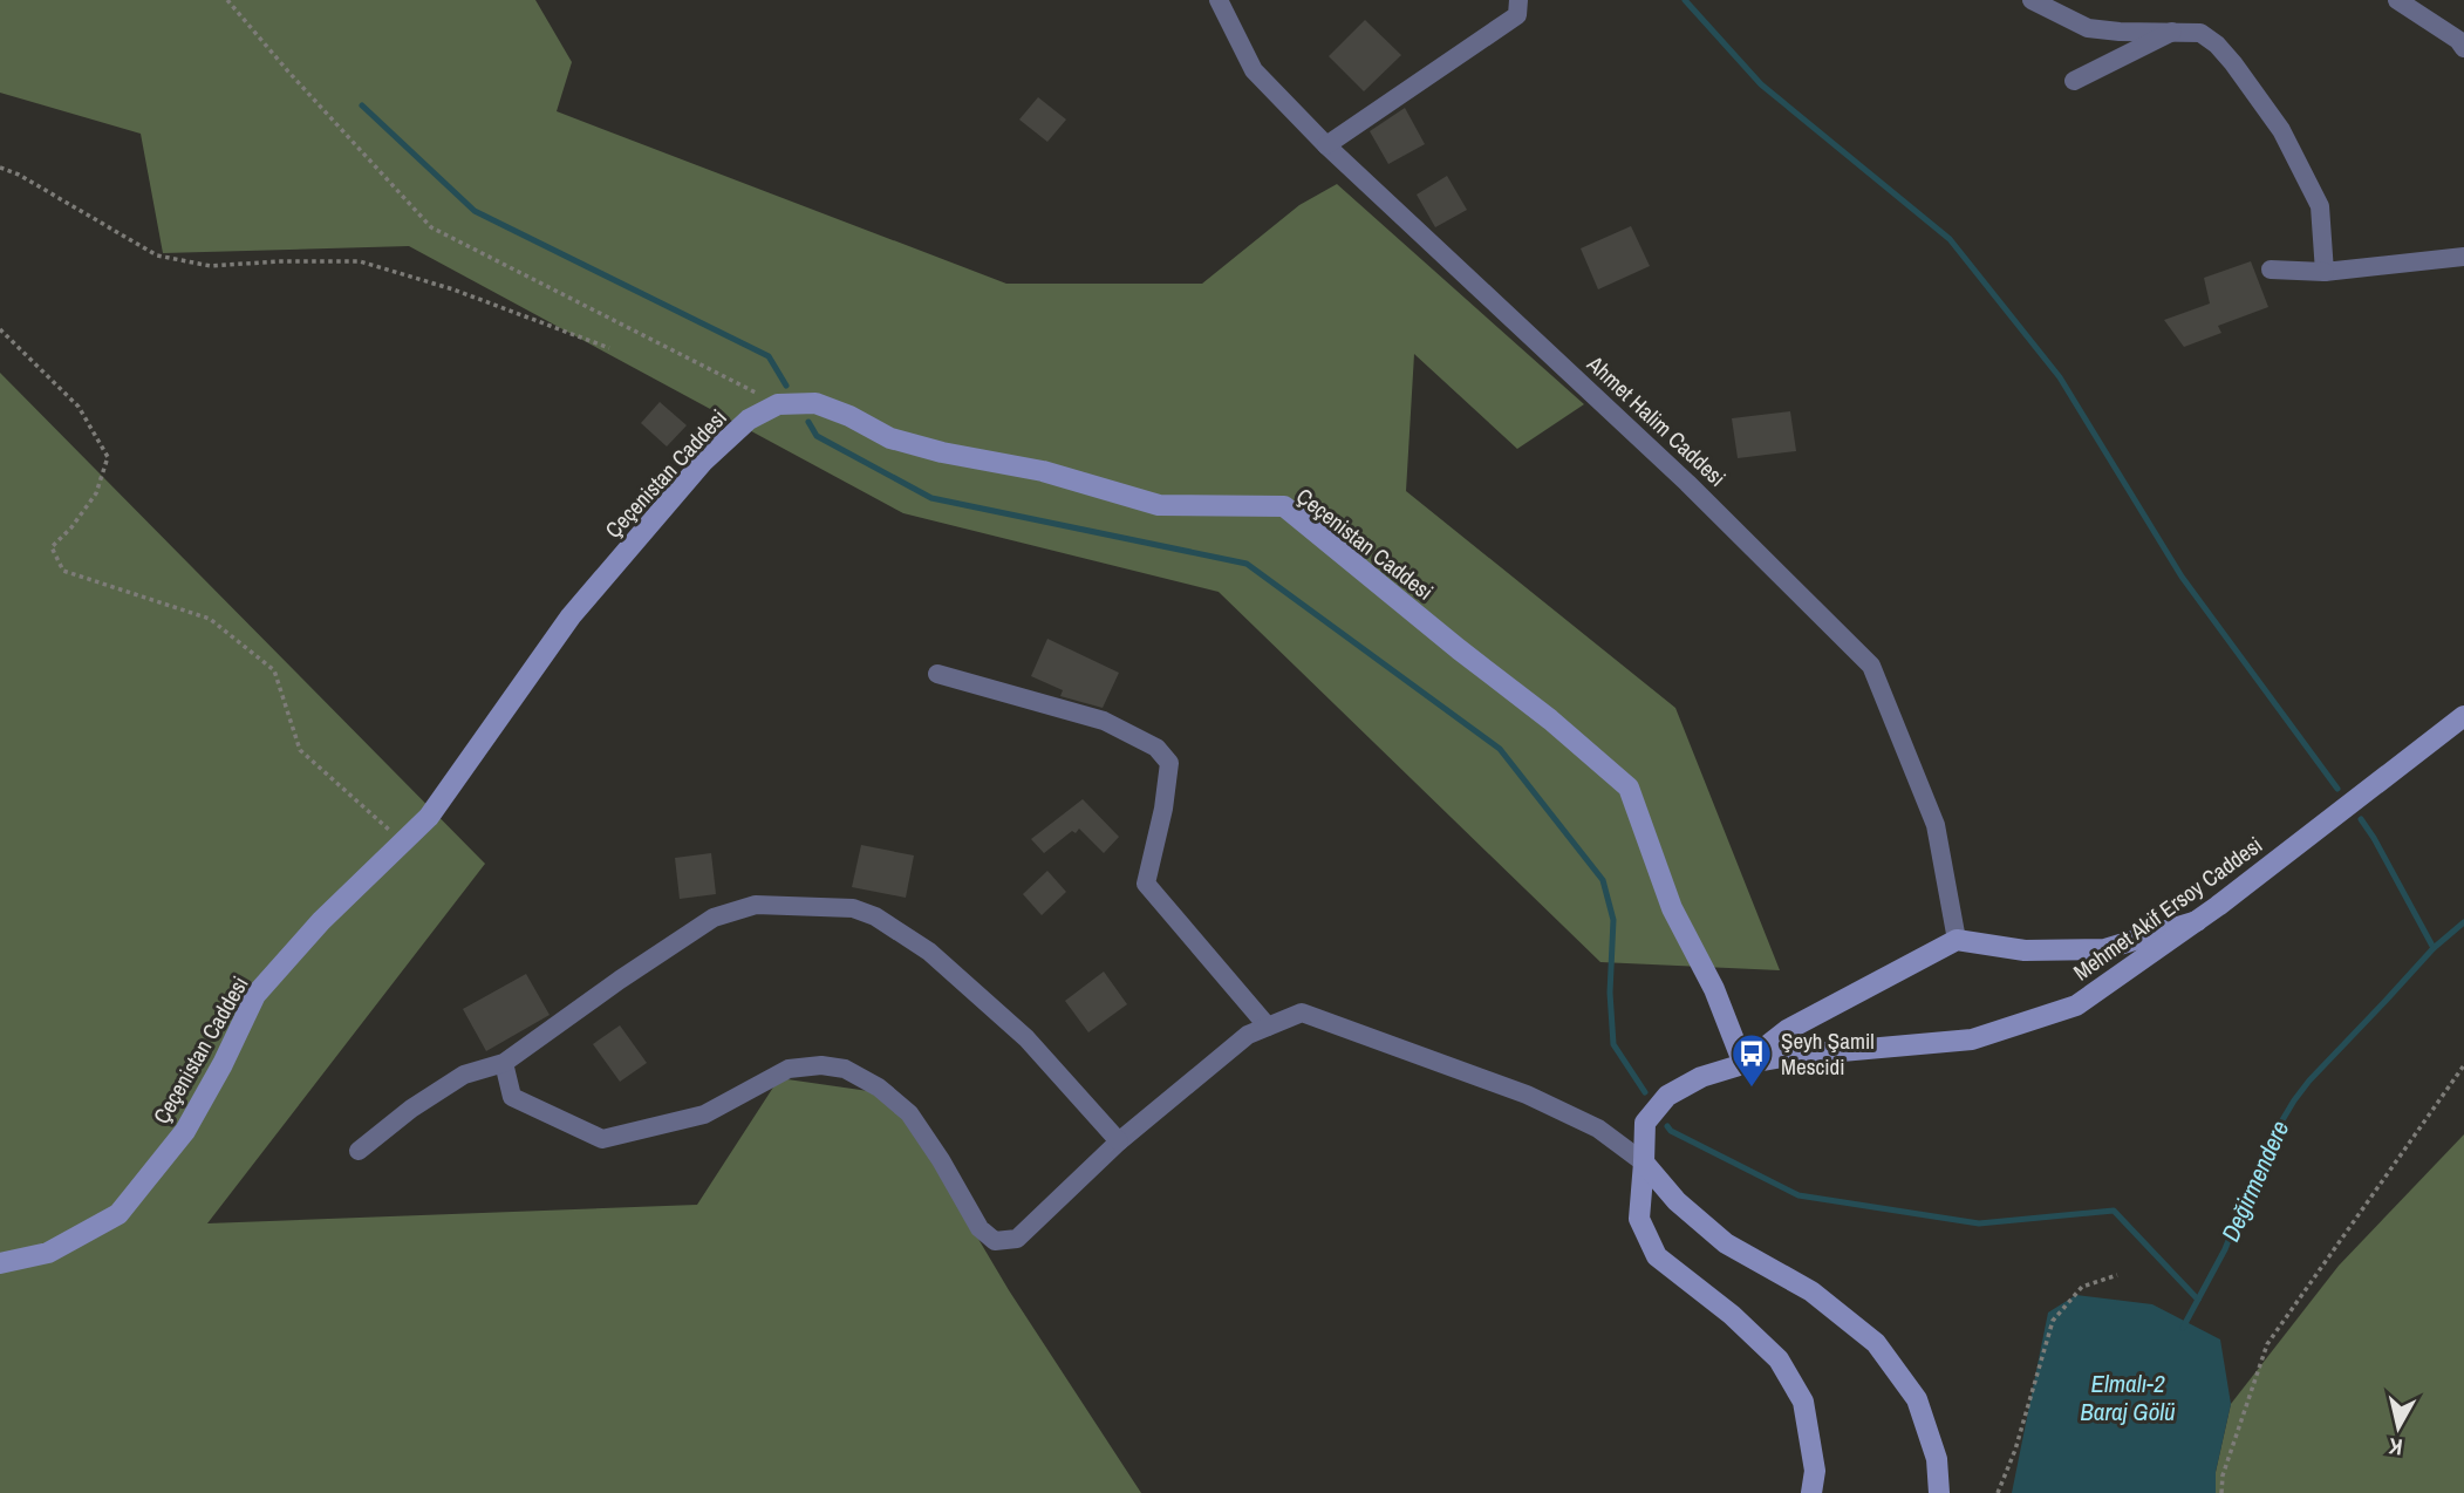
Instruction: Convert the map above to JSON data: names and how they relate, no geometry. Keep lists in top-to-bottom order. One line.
{"streets":{"street":["Ahmet Halim Caddesi","Çeçenistan Caddesi","Mehmet Akif Ersoy Caddesi"]},"crossings":[["Çeçenistan Caddesi","Mehmet Akif Ersoy Caddesi"]],"water":["Değirmendere","Elmalı-2 Baraj Gölü"],"places":{"bus stop":["Şeyh Şamil Mescidi"]},"north":"bottom"}
